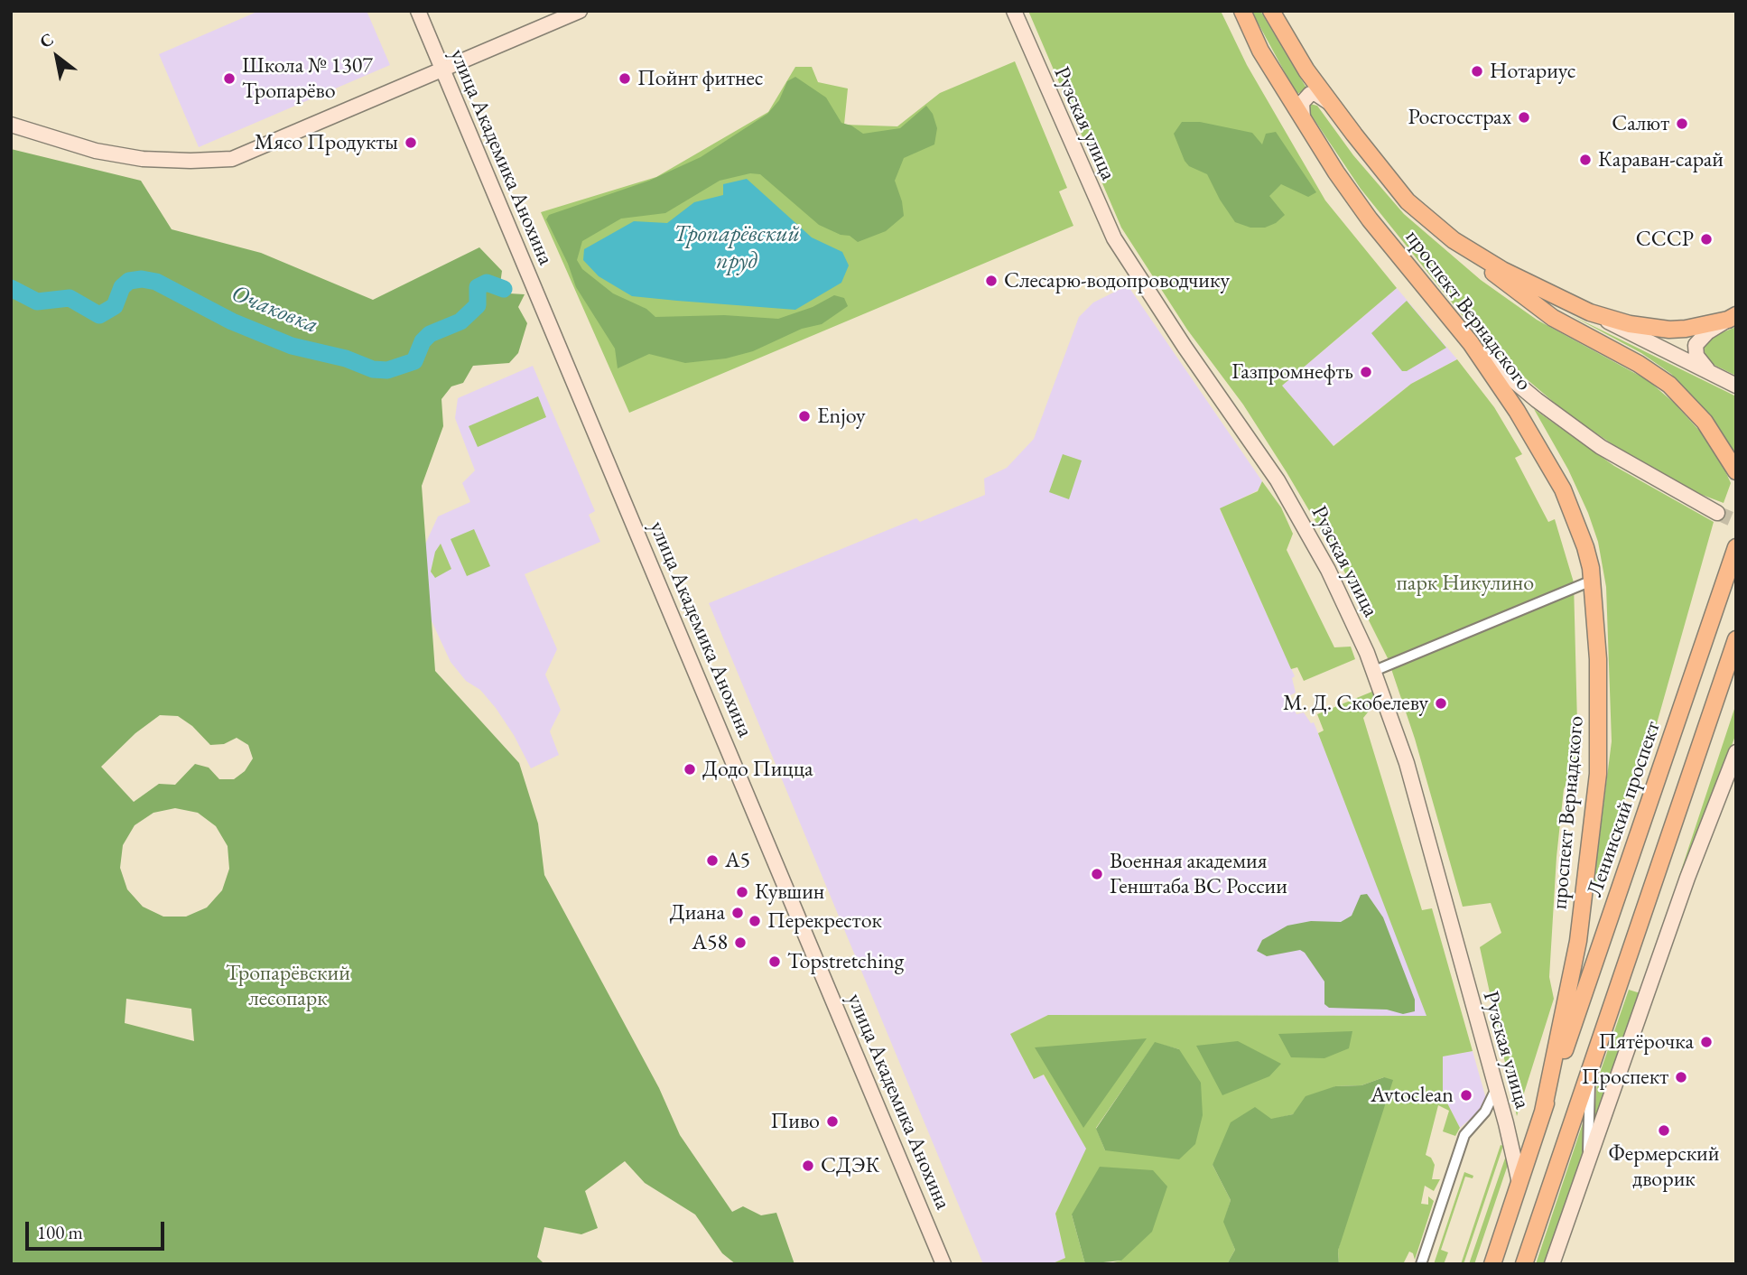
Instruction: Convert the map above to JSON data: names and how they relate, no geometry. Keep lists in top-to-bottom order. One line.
{"streets":{"main road":["проспект Вернадского","Ленинский проспект"],"street":["Рузская улица","улица Академика Анохина"]},"crossings":[["Рузская улица","Ленинский проспект"],["проспект Вернадского","Ленинский проспект"]],"water":["Тропарёвский пруд","Очаковка"],"parks":["парк Никулино","Тропарёвский лесопарк"],"places":["Нотариус","Школа № 1307 Тропарёво","Пойнт фитнес","Росгосстрах","Салют","Мясо Продукты","Караван-сарай","СССР","Слесарю-водопроводчику","Газпромнефть","Enjoy","М. Д. Скобелеву","Додо Пицца","А5","Военная академия Генштаба ВС России","Кувшин","Диана","Перекресток","А58","Topstretching","Пятёрочка","Проспект","Avtoclean","Пиво","Фермерский дворик","СДЭК"],"scale_bar":"100 m","north":"top left"}
